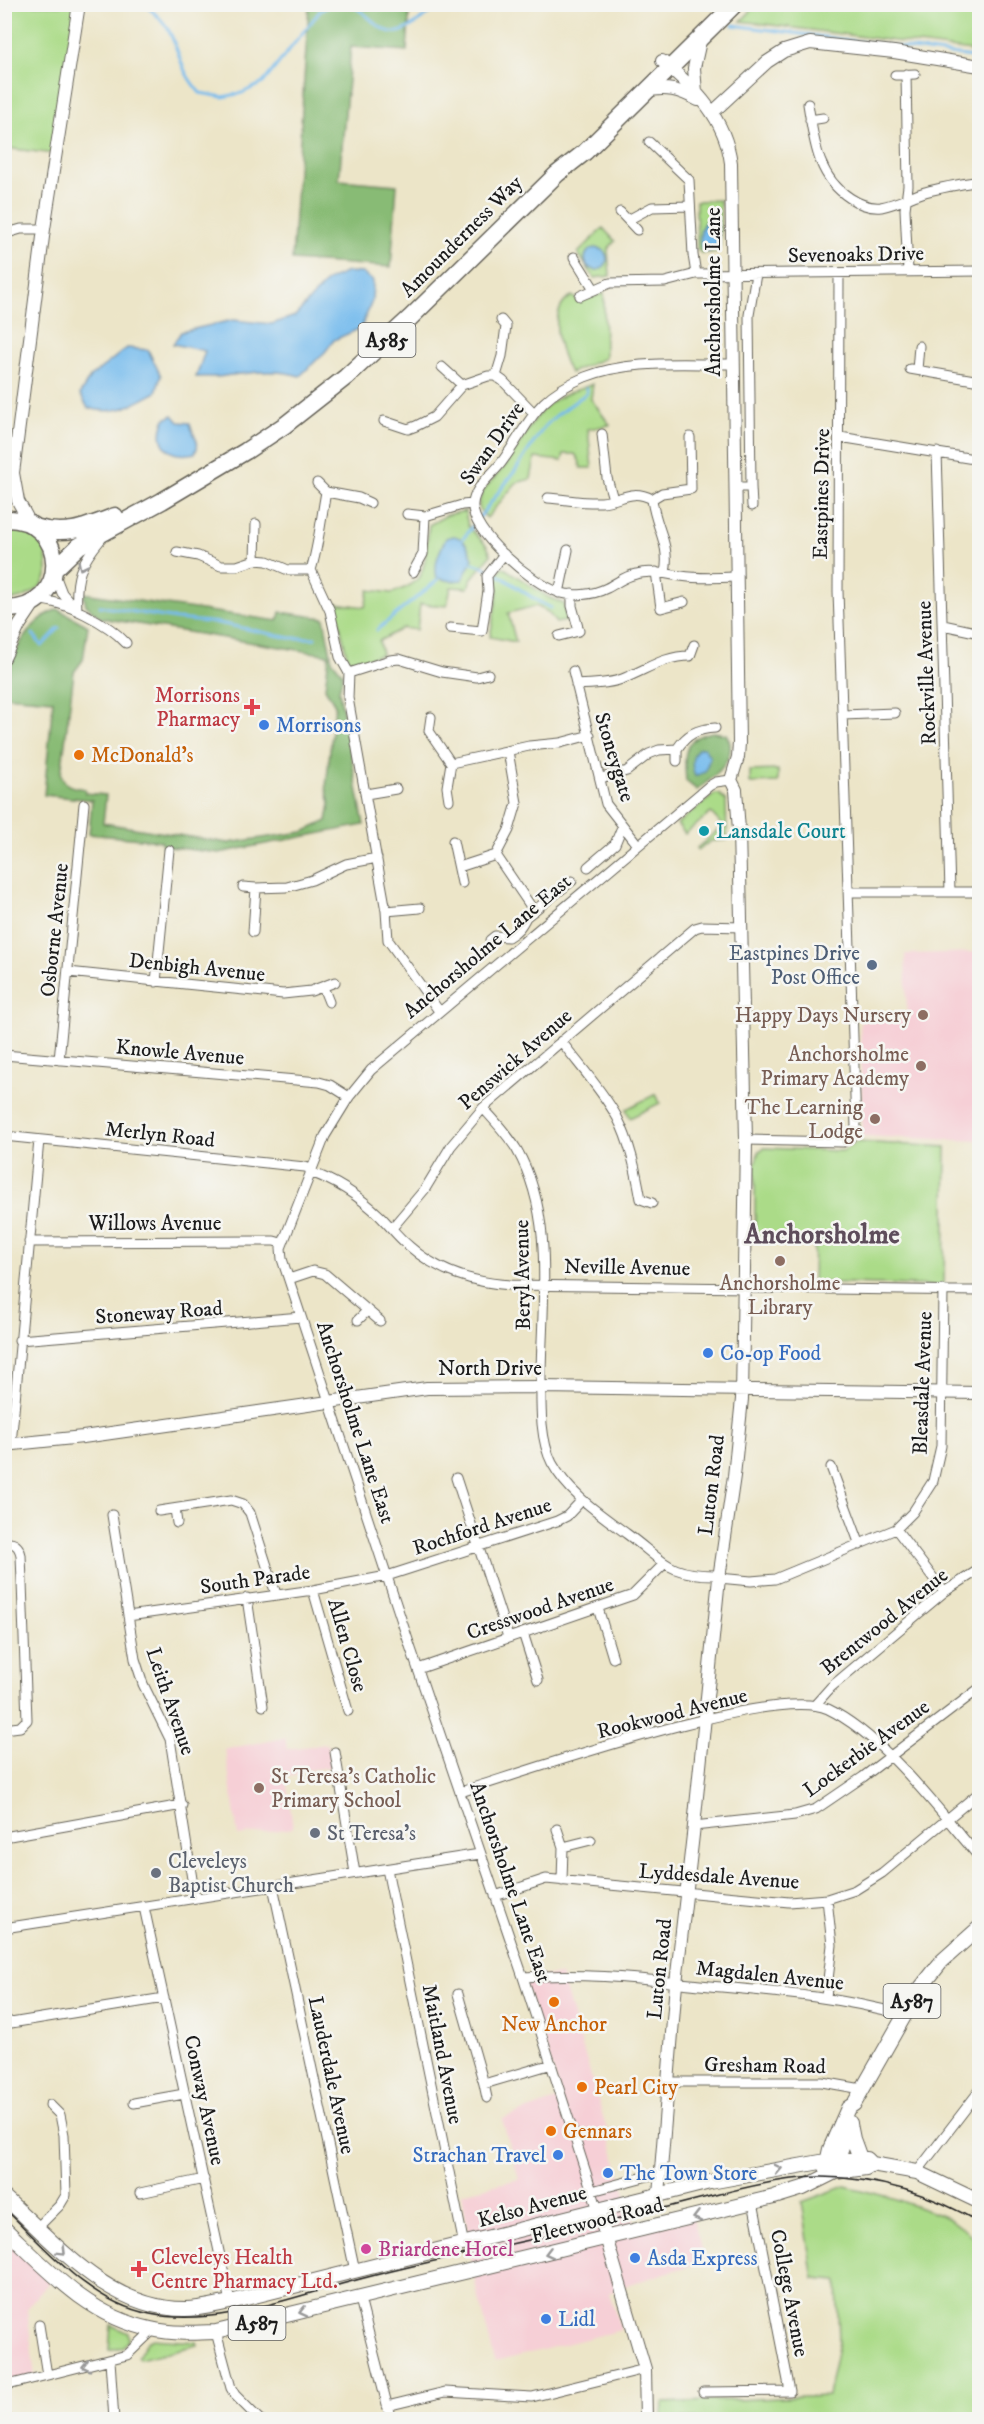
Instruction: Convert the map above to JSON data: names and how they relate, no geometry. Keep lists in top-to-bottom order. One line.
{"streets":{"highway":["Amounderness Way","A585"],"main road":["A587","Kelso Avenue","Fleetwood Road"],"street":["Sevenoaks Drive","Anchorsholme Lane","Swan Drive","Eastpines Drive","Rockville Avenue","Stoneygate","Osborne Avenue","Anchorsholme Lane East","Denbigh Avenue","Knowle Avenue","Penswick Avenue","Merlyn Road","Willows Avenue","Neville Avenue","Beryl Avenue","Stoneway Road","North Drive","Bleasdale Avenue","Luton Road","Rochford Avenue","South Parade","Cresswood Avenue","Brentwood Avenue","Allen Close","Leith Avenue","Rookwood Avenue","Lockerbie Avenue","Lyddesdale Avenue","Magdalen Avenue","Maitland Avenue","Gresham Road","Lauderdale Avenue","Conway Avenue","College Avenue"]},"crossings":[["Amounderness Way","Anchorsholme Lane"],["Amounderness Way","A585"],["Sevenoaks Drive","Anchorsholme Lane"],["Sevenoaks Drive","Eastpines Drive"],["Anchorsholme Lane","Swan Drive"],["Anchorsholme Lane","Anchorsholme Lane East"],["Anchorsholme Lane","Luton Road"],["Eastpines Drive","Luton Road"],["Stoneygate","Anchorsholme Lane East"],["Osborne Avenue","Denbigh Avenue"],["Osborne Avenue","Knowle Avenue"],["Anchorsholme Lane East","Knowle Avenue"],["Anchorsholme Lane East","Merlyn Road"],["Anchorsholme Lane East","Willows Avenue"],["Anchorsholme Lane East","Neville Avenue"],["Anchorsholme Lane East","Stoneway Road"],["Anchorsholme Lane East","North Drive"],["Anchorsholme Lane East","Luton Road"],["Anchorsholme Lane East","Rochford Avenue"],["Anchorsholme Lane East","South Parade"],["Anchorsholme Lane East","Cresswood Avenue"],["Anchorsholme Lane East","Rookwood Avenue"],["Anchorsholme Lane East","Lyddesdale Avenue"],["Anchorsholme Lane East","Magdalen Avenue"],["Anchorsholme Lane East","Kelso Avenue"],["Anchorsholme Lane East","Fleetwood Road"],["Penswick Avenue","Neville Avenue"],["Penswick Avenue","Beryl Avenue"],["Penswick Avenue","Luton Road"],["Merlyn Road","Neville Avenue"],["Neville Avenue","Beryl Avenue"],["Neville Avenue","Bleasdale Avenue"],["Neville Avenue","Luton Road"],["Beryl Avenue","North Drive"],["Beryl Avenue","Bleasdale Avenue"],["Beryl Avenue","Luton Road"],["Beryl Avenue","Rochford Avenue"],["Beryl Avenue","Cresswood Avenue"],["North Drive","Bleasdale Avenue"],["North Drive","Luton Road"],["Bleasdale Avenue","Luton Road"],["Luton Road","Rookwood Avenue"],["Luton Road","Lockerbie Avenue"],["Luton Road","Lyddesdale Avenue"],["Luton Road","Magdalen Avenue"],["Luton Road","Gresham Road"],["Luton Road","Kelso Avenue"],["Rochford Avenue","South Parade"],["South Parade","Allen Close"],["South Parade","Leith Avenue"],["Brentwood Avenue","Rookwood Avenue"],["Rookwood Avenue","Lockerbie Avenue"],["Rookwood Avenue","Lyddesdale Avenue"],["Magdalen Avenue","A587"],["A587","Gresham Road"],["A587","Kelso Avenue"],["A587","Fleetwood Road"],["Maitland Avenue","Kelso Avenue"],["Lauderdale Avenue","Kelso Avenue"],["Conway Avenue","Kelso Avenue"],["Kelso Avenue","Fleetwood Road"],["Fleetwood Road","College Avenue"]],"one_way":["Fleetwood Road"],"districts":["Anchorsholme"],"places":{"health":["Morrisons Pharmacy","Cleveleys Health Centre Pharmacy Ltd."],"other":["Morrisons","McDonald's","Lansdale Court","Eastpines Drive Post Office","Happy Days Nursery","Anchorsholme Primary Academy","The Learning Lodge","Anchorsholme Library","Co-op Food","St Teresa's Catholic Primary School","St Teresa's","Cleveleys Baptist Church","New Anchor","Pearl City","Gennars","Strachan Travel","The Town Store","Briardene Hotel","Asda Express","Lidl"]}}
